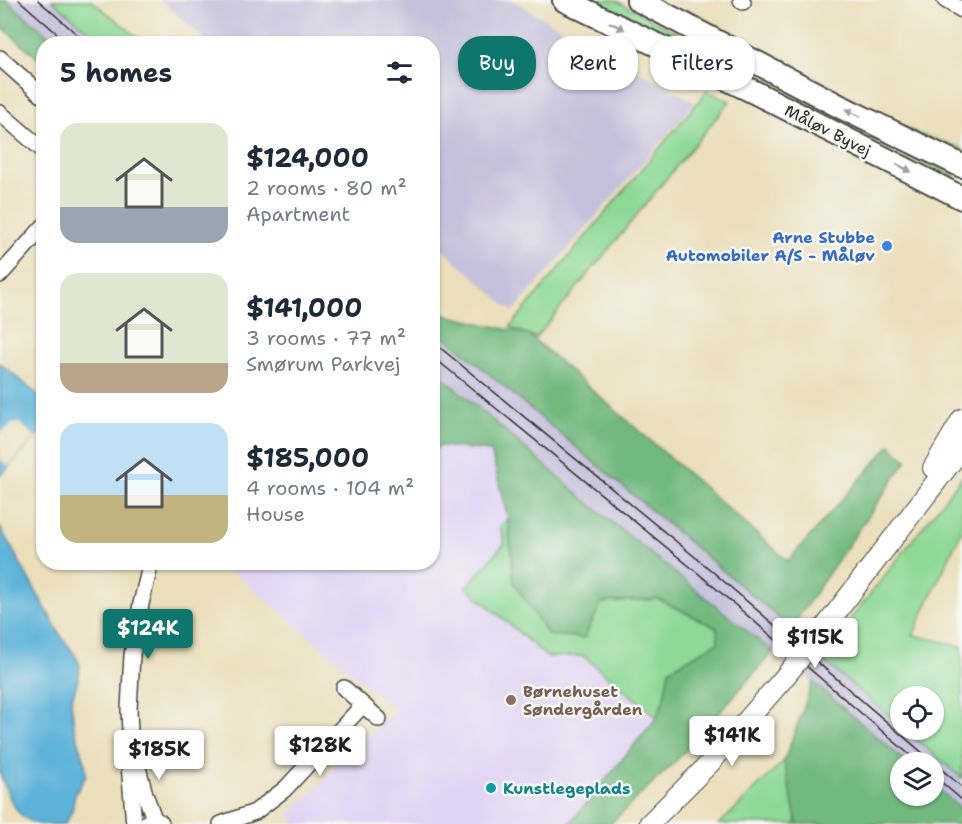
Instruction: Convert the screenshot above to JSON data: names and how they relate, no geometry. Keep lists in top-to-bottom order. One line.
{"streets":{"main road":["Måløv Byvej"]},"places":["Arne Stubbe Automobiler A/S - Måløv","Børnehuset Søndergården","Kunstlegeplads"],"page":{"chip":["Buy","Rent","Filters"],"heading":"5 homes","list":[{"name":"$124,000","note":"2 rooms · 80 m² · Apartment"},{"name":"$141,000","note":"3 rooms · 77 m² · Smørum Parkvej"},{"name":"$185,000","note":"4 rooms · 104 m² · House"}],"price":["$124K","$115K","$141K","$128K","$185K"]}}
